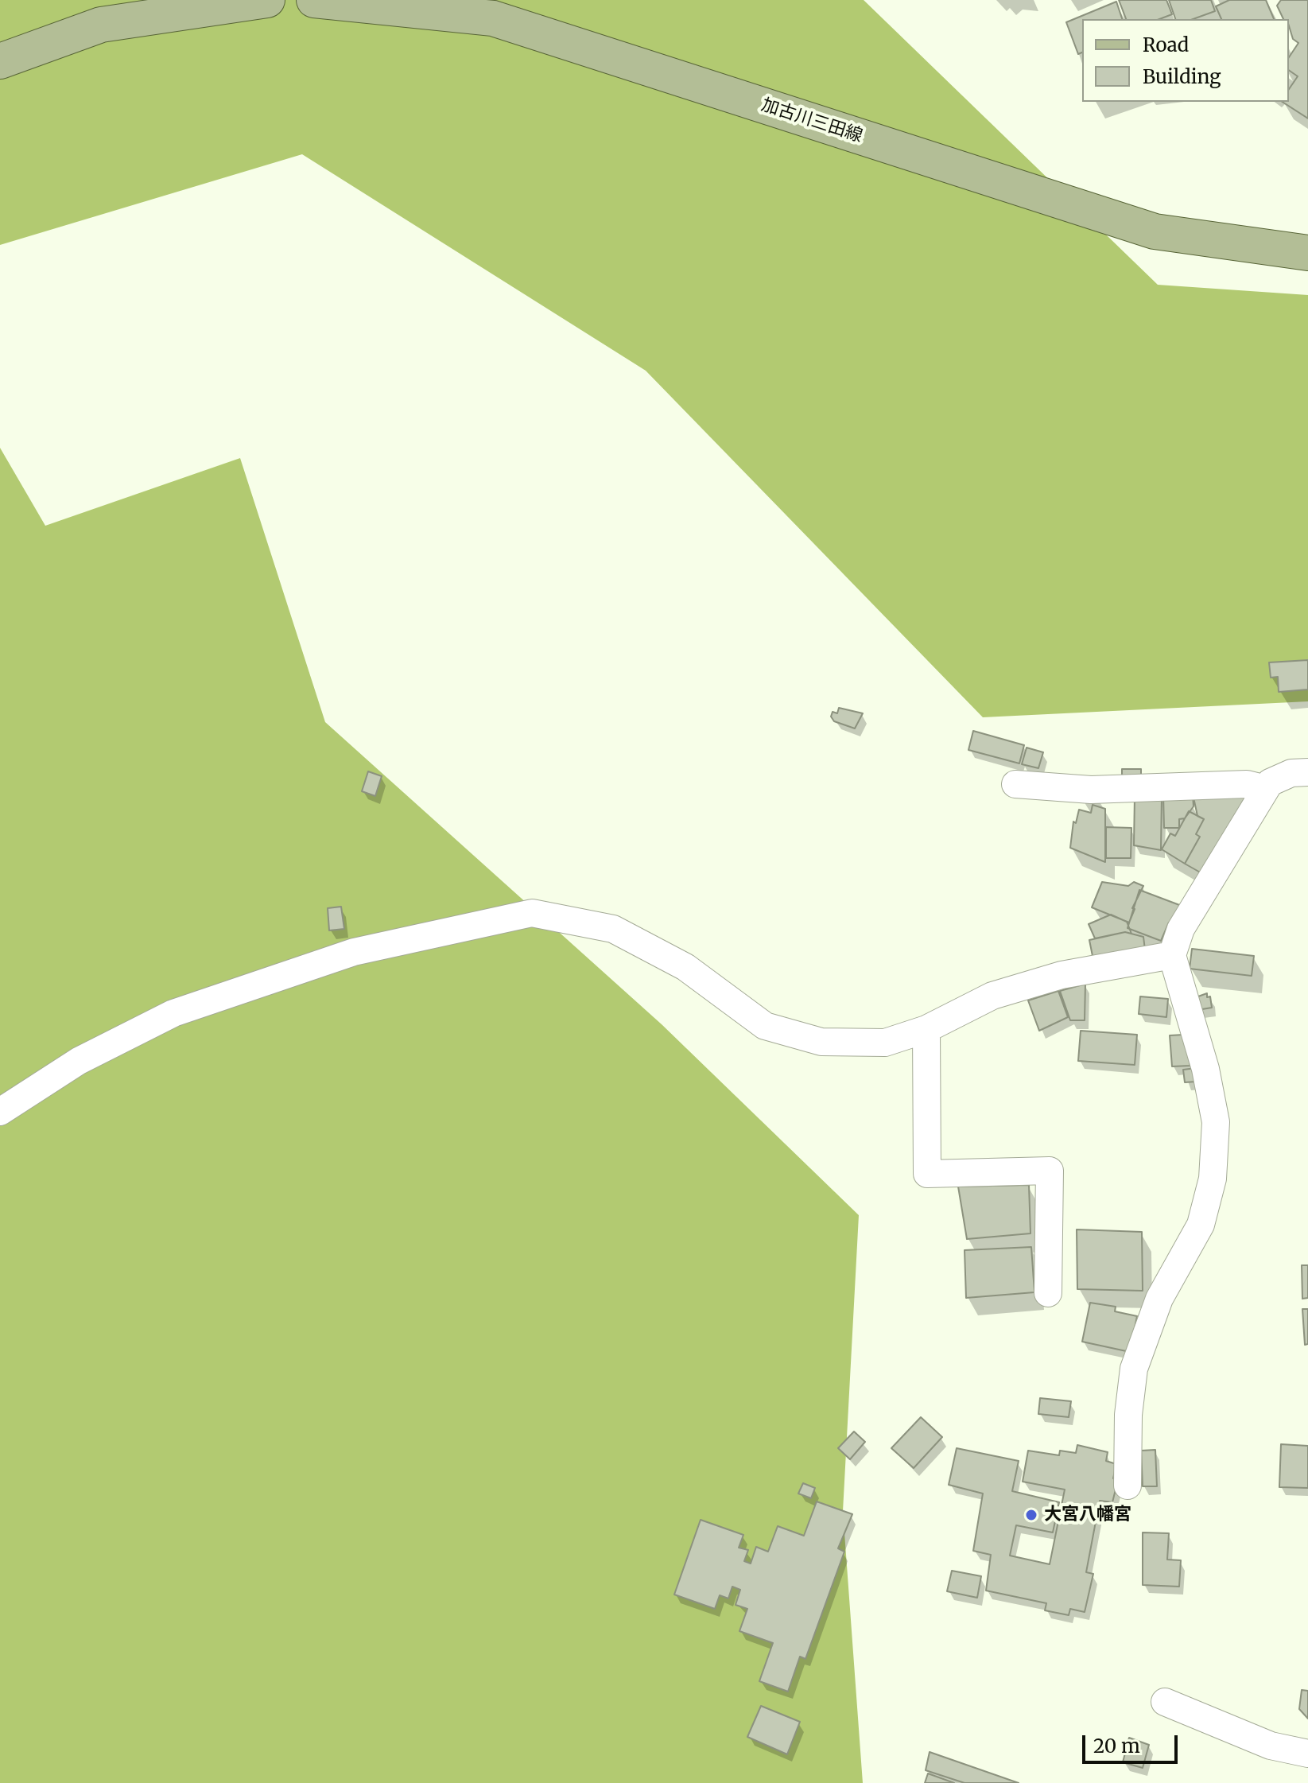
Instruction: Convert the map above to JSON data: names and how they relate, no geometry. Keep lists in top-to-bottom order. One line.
{"streets":{"main road":["加古川三田線"]},"places":["大宮八幡宮"],"legend":["Road","Building"],"scale_bar":"20 m"}
